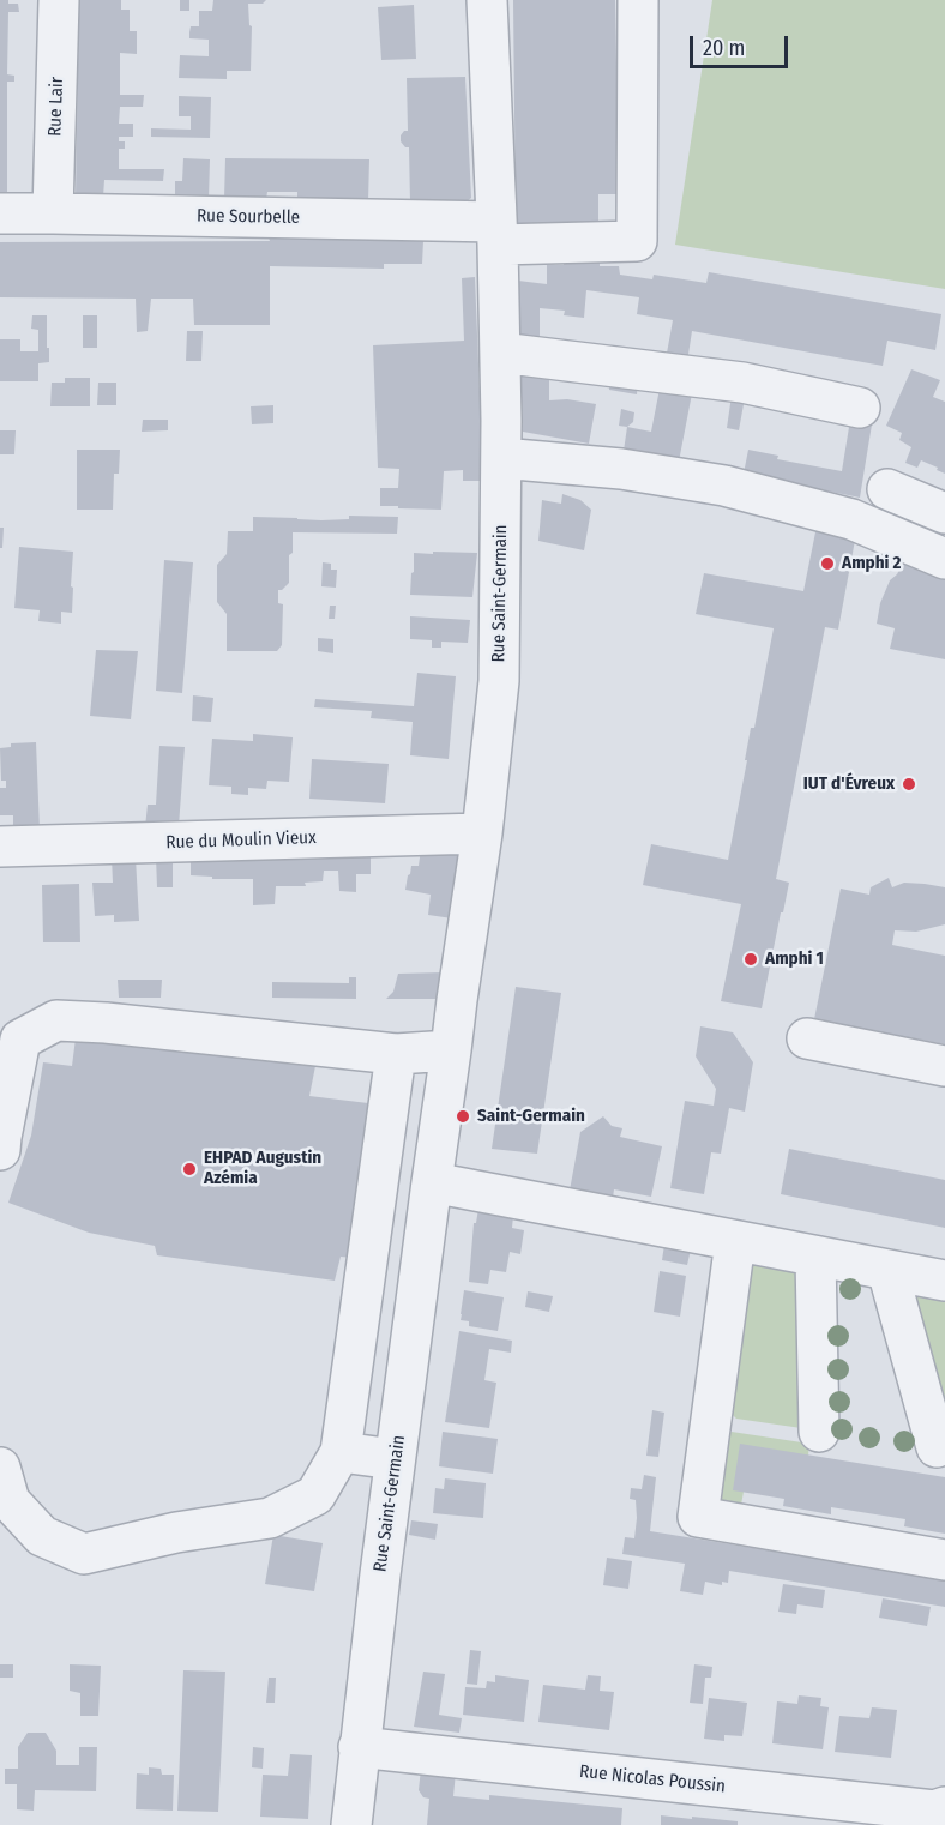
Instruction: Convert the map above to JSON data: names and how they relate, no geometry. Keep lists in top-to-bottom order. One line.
{"streets":{"street":["Rue Lair","Rue Sourbelle","Rue Saint-Germain","Rue du Moulin Vieux","Rue Nicolas Poussin"]},"crossings":[["Rue Lair","Rue Sourbelle"],["Rue Sourbelle","Rue Saint-Germain"],["Rue Saint-Germain","Rue du Moulin Vieux"],["Rue Saint-Germain","Rue Nicolas Poussin"]],"places":["Amphi 2","IUT d'Évreux","Amphi 1","Saint-Germain","EHPAD Augustin Azémia"],"scale_bar":"20 m"}
